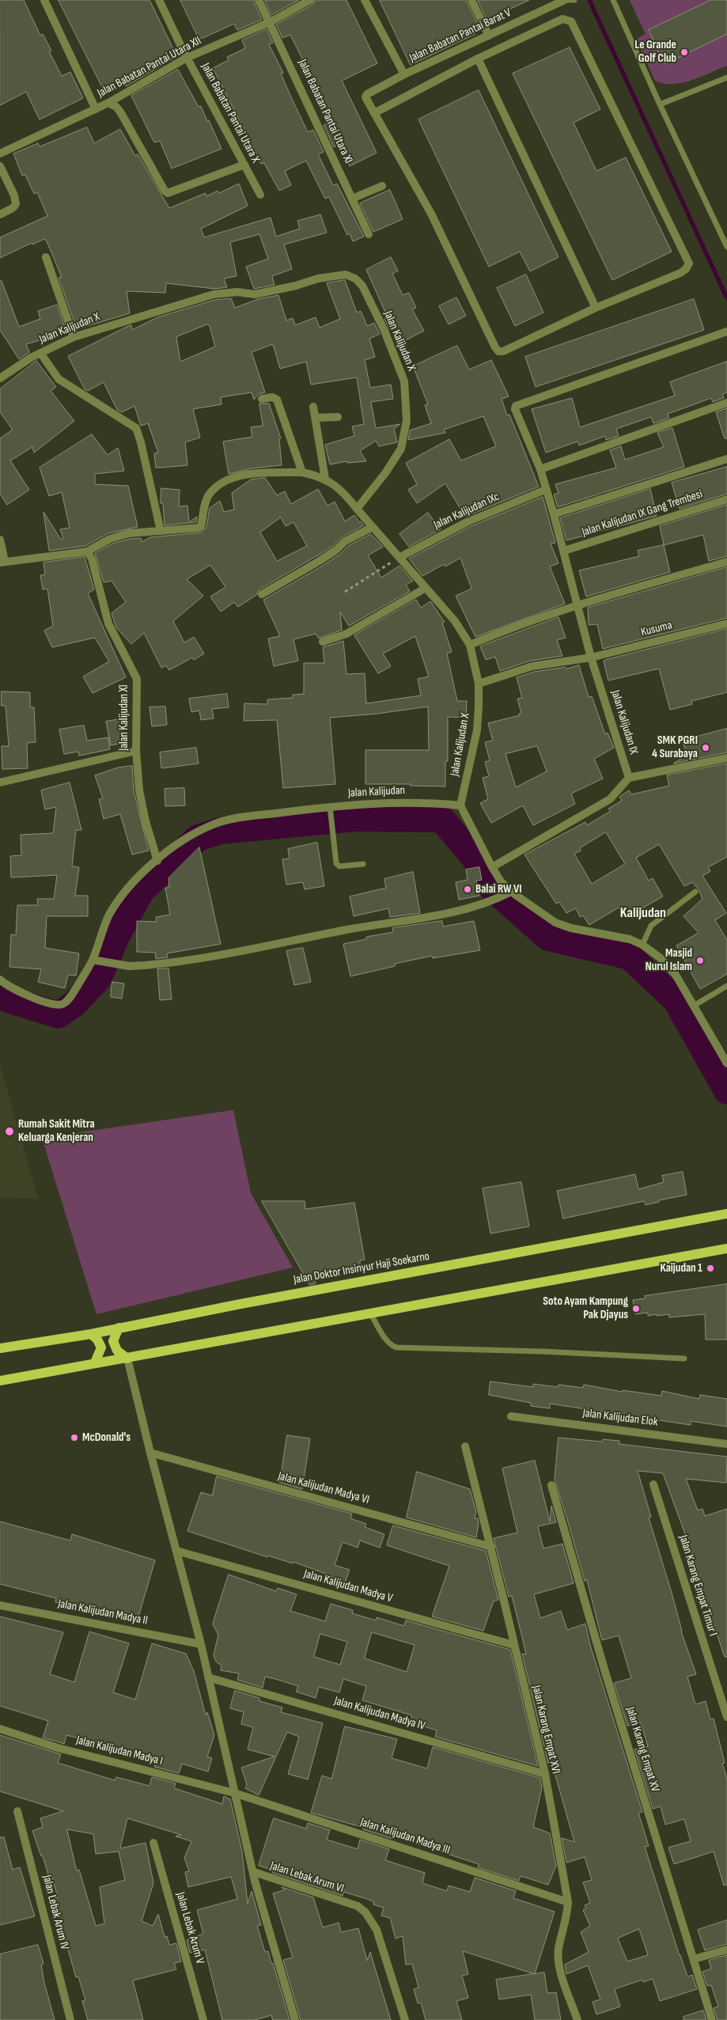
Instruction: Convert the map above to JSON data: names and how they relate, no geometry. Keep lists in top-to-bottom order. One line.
{"streets":{"main road":["Jalan Doktor Insinyur Haji Soekarno"],"street":["Jalan Babatan Pantai Barat V","Jalan Babatan Pantai Utara XII","Jalan Babatan Pantai Utara XI","Jalan Babatan Pantai Utara X","Jalan Kalijudan X","Jalan Kalijudan IXc","Jalan Kalijudan IX Gang Trembesi","Kusuma","Jalan Kalijudan XI","Jalan Kalijudan IX","Jalan Kalijudan","Jalan Kalijudan Elok","Jalan Kalijudan Madya VI","Jalan Karang Empat Timur I","Jalan Kalijudan Madya V","Jalan Kalijudan Madya II","Jalan Kalijudan Madya IV","Jalan Karang Empat XVI","Jalan Karang Empat XV","Jalan Kalijudan Madya I","Jalan Kalijudan Madya III","Jalan Lebak Arum VI","Jalan Lebak Arum IV","Jalan Lebak Arum V"]},"crossings":[["Jalan Babatan Pantai Utara XII","Jalan Babatan Pantai Utara XI"],["Jalan Babatan Pantai Utara XII","Jalan Babatan Pantai Utara X"],["Jalan Kalijudan X","Jalan Kalijudan IXc"],["Jalan Kalijudan X","Kusuma"],["Jalan Kalijudan X","Jalan Kalijudan"],["Jalan Kalijudan IXc","Jalan Kalijudan IX"],["Jalan Kalijudan IX Gang Trembesi","Jalan Kalijudan IX"],["Kusuma","Jalan Kalijudan IX"],["Jalan Kalijudan XI","Jalan Kalijudan"],["Jalan Kalijudan Madya VI","Jalan Karang Empat XVI"],["Jalan Kalijudan Madya V","Jalan Karang Empat XVI"],["Jalan Kalijudan Madya IV","Jalan Karang Empat XVI"],["Jalan Karang Empat XVI","Jalan Kalijudan Madya III"],["Jalan Kalijudan Madya I","Jalan Kalijudan Madya III"]],"districts":["Kalijudan"],"places":["Le Grande Golf Club","SMK PGRI 4 Surabaya","Balai RW VI","Masjid Nurul Islam","Rumah Sakit Mitra Keluarga Kenjeran","Kaijudan 1","Soto Ayam Kampung Pak Djayus","McDonald's"]}
